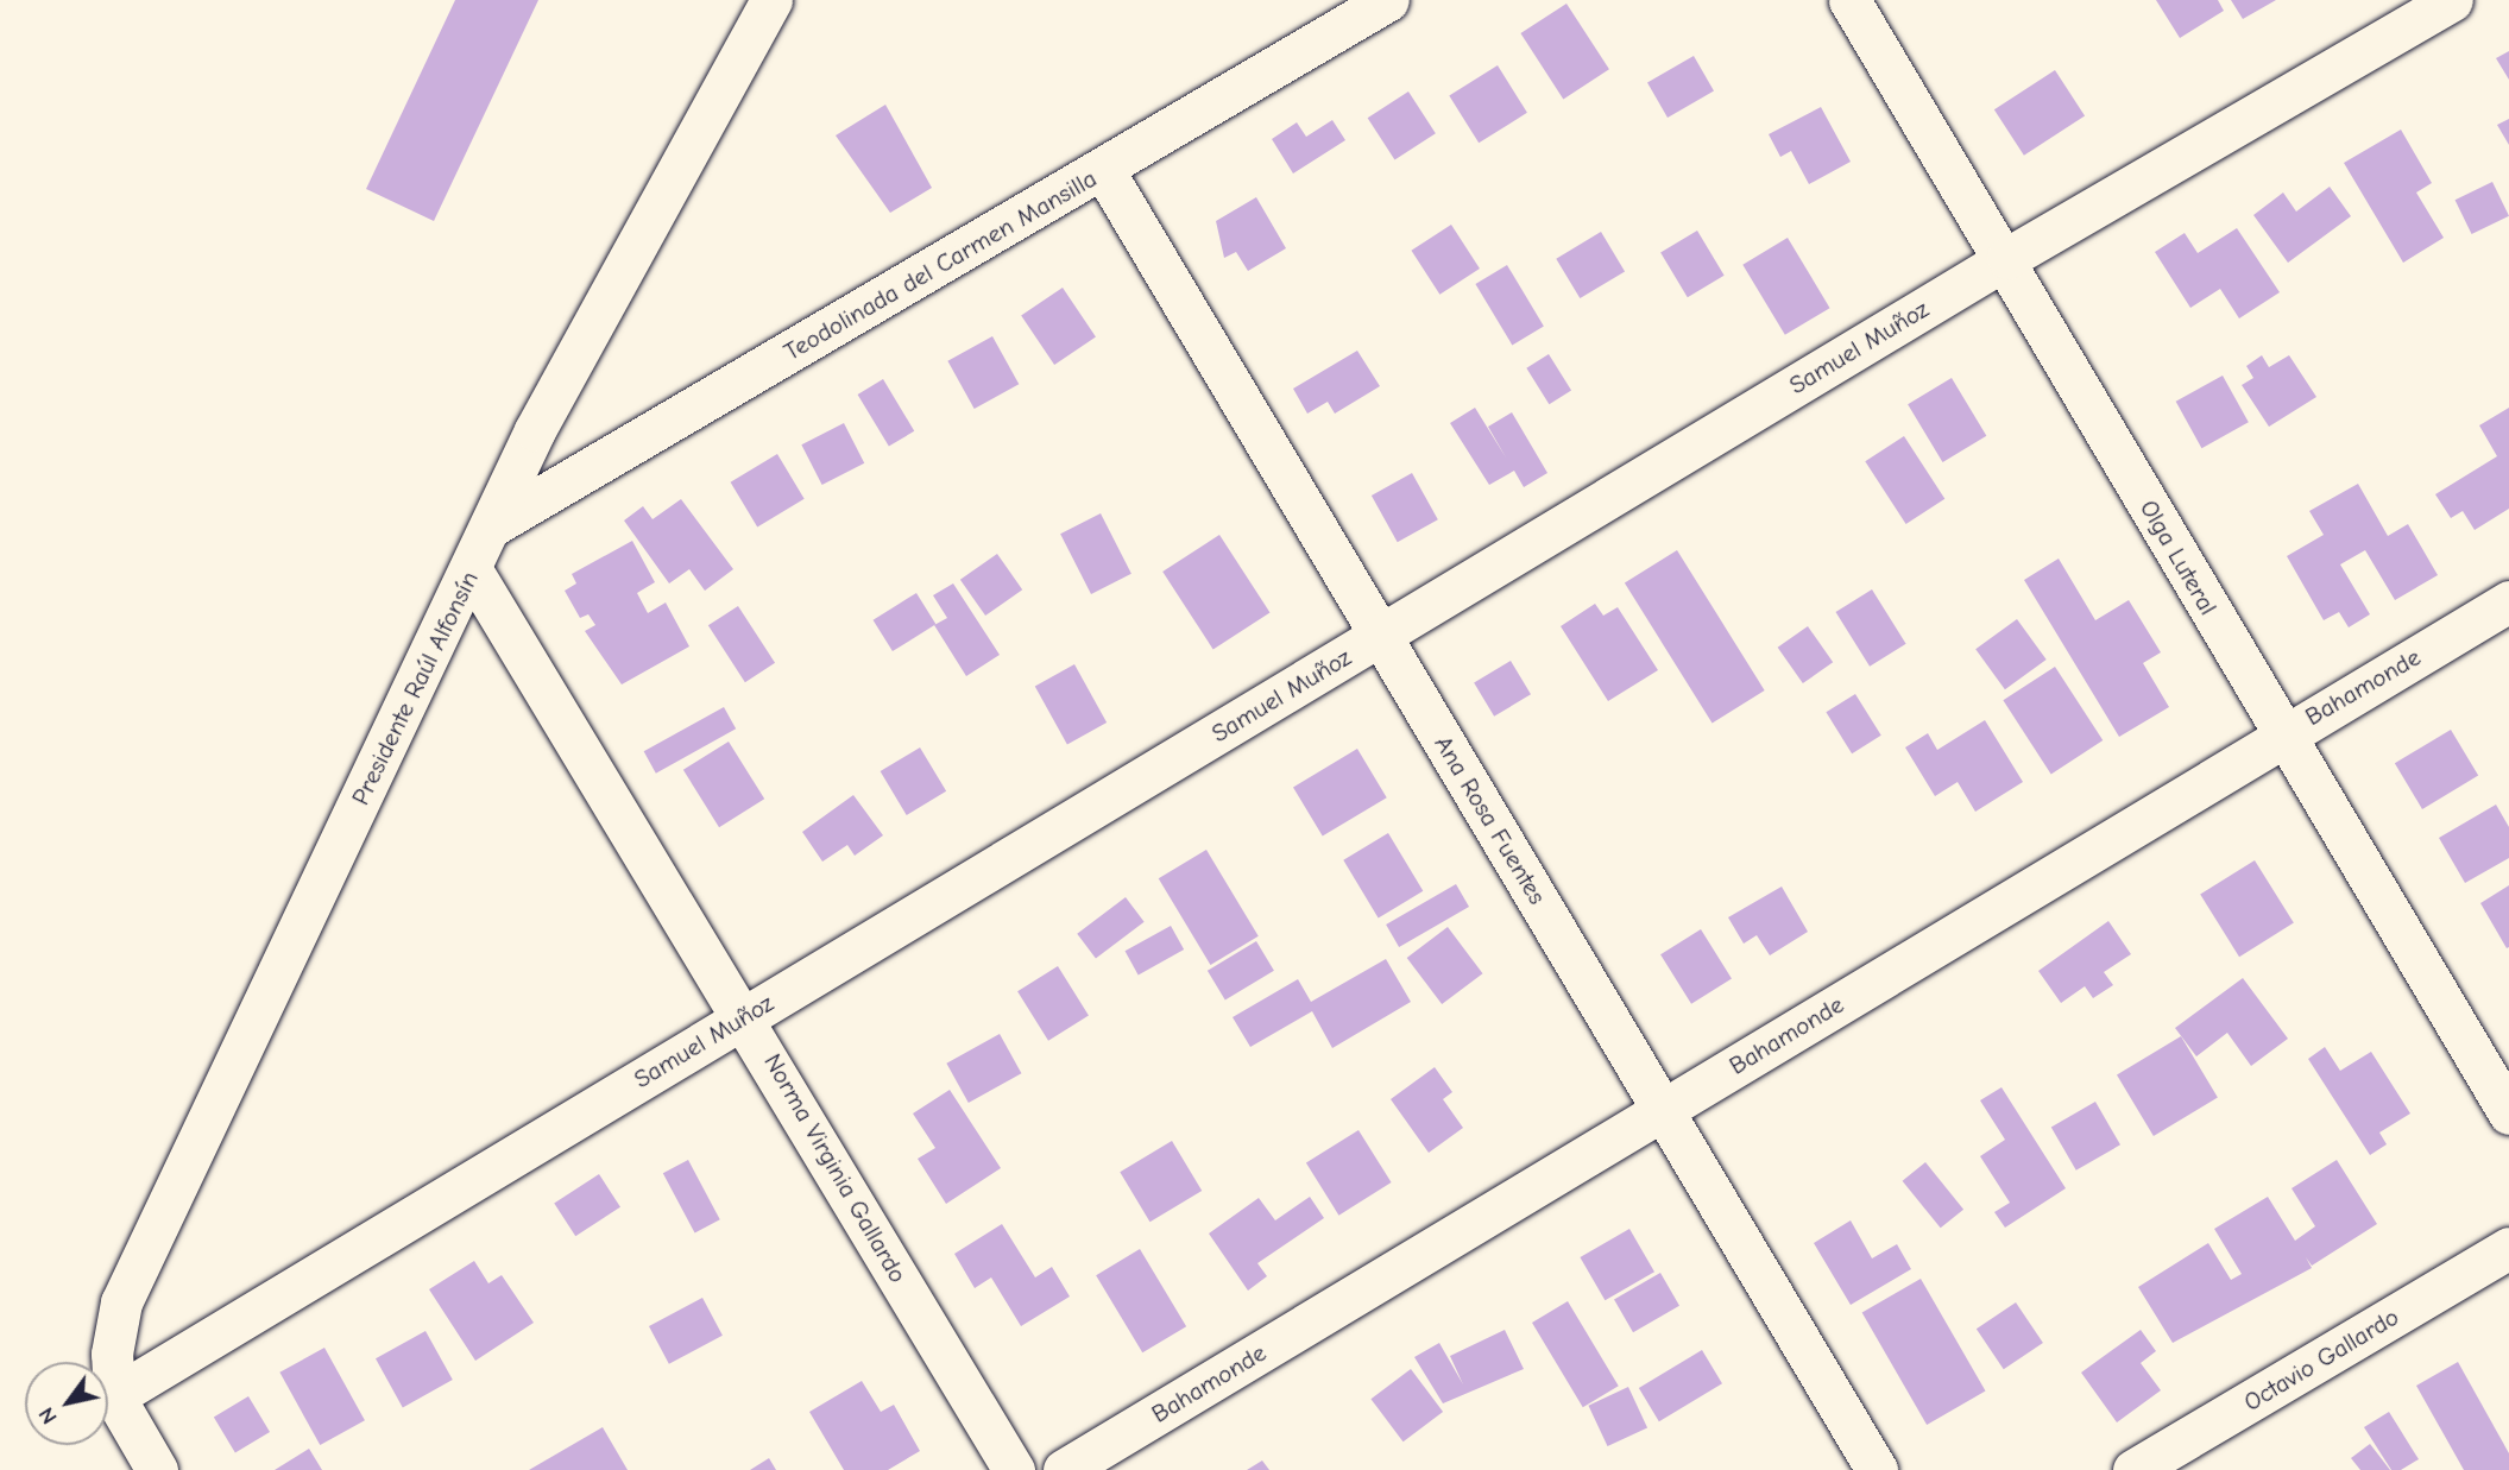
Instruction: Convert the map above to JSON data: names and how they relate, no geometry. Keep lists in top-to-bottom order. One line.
{"streets":{"street":["Teodolinada del Carmen Mansilla","Samuel Muñoz","Olga Luteral","Bahamonde","Presidente Raúl Alfonsín","Ana Rosa Fuentes","Norma Virginia Gallardo","Octavio Gallardo"]},"crossings":[["Teodolinada del Carmen Mansilla","Presidente Raúl Alfonsín"],["Teodolinada del Carmen Mansilla","Ana Rosa Fuentes"],["Samuel Muñoz","Olga Luteral"],["Samuel Muñoz","Presidente Raúl Alfonsín"],["Samuel Muñoz","Ana Rosa Fuentes"],["Samuel Muñoz","Norma Virginia Gallardo"],["Olga Luteral","Bahamonde"],["Bahamonde","Ana Rosa Fuentes"],["Presidente Raúl Alfonsín","Norma Virginia Gallardo"]],"north":"bottom left"}
